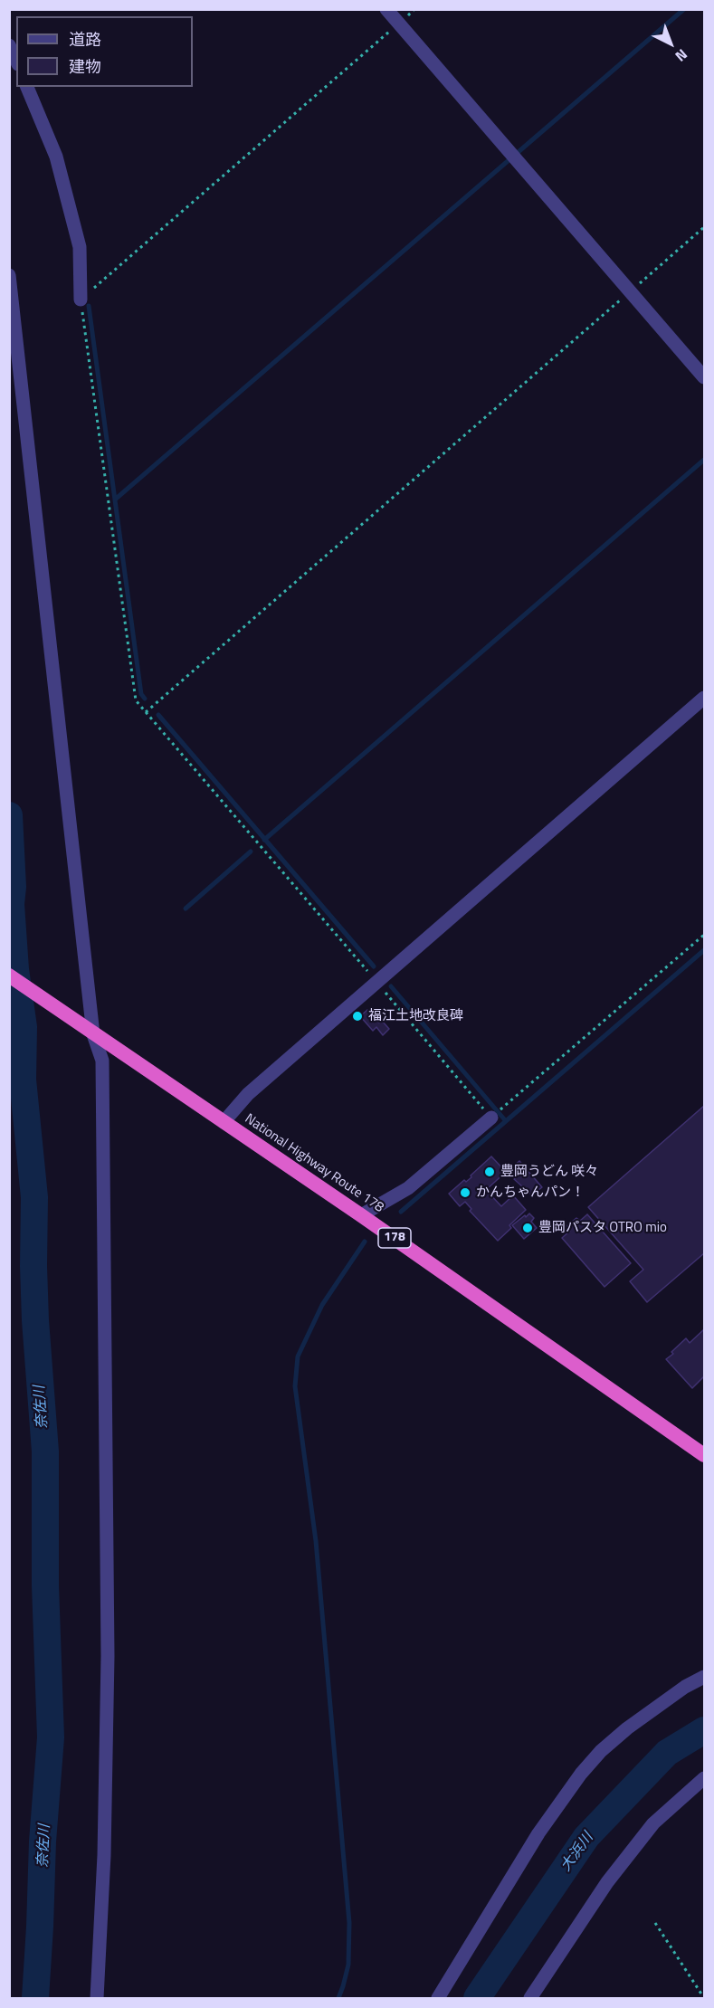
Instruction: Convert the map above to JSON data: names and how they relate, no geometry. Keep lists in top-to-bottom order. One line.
{"streets":{"highway":["National Highway Route 178","178"]},"water":["奈佐川","大浜川"],"places":["福江土地改良碑","豊岡うどん 咲々","かんちゃんパン！","豊岡パスタ OTRO mio"],"legend":["道路","建物"],"north":"bottom right"}
